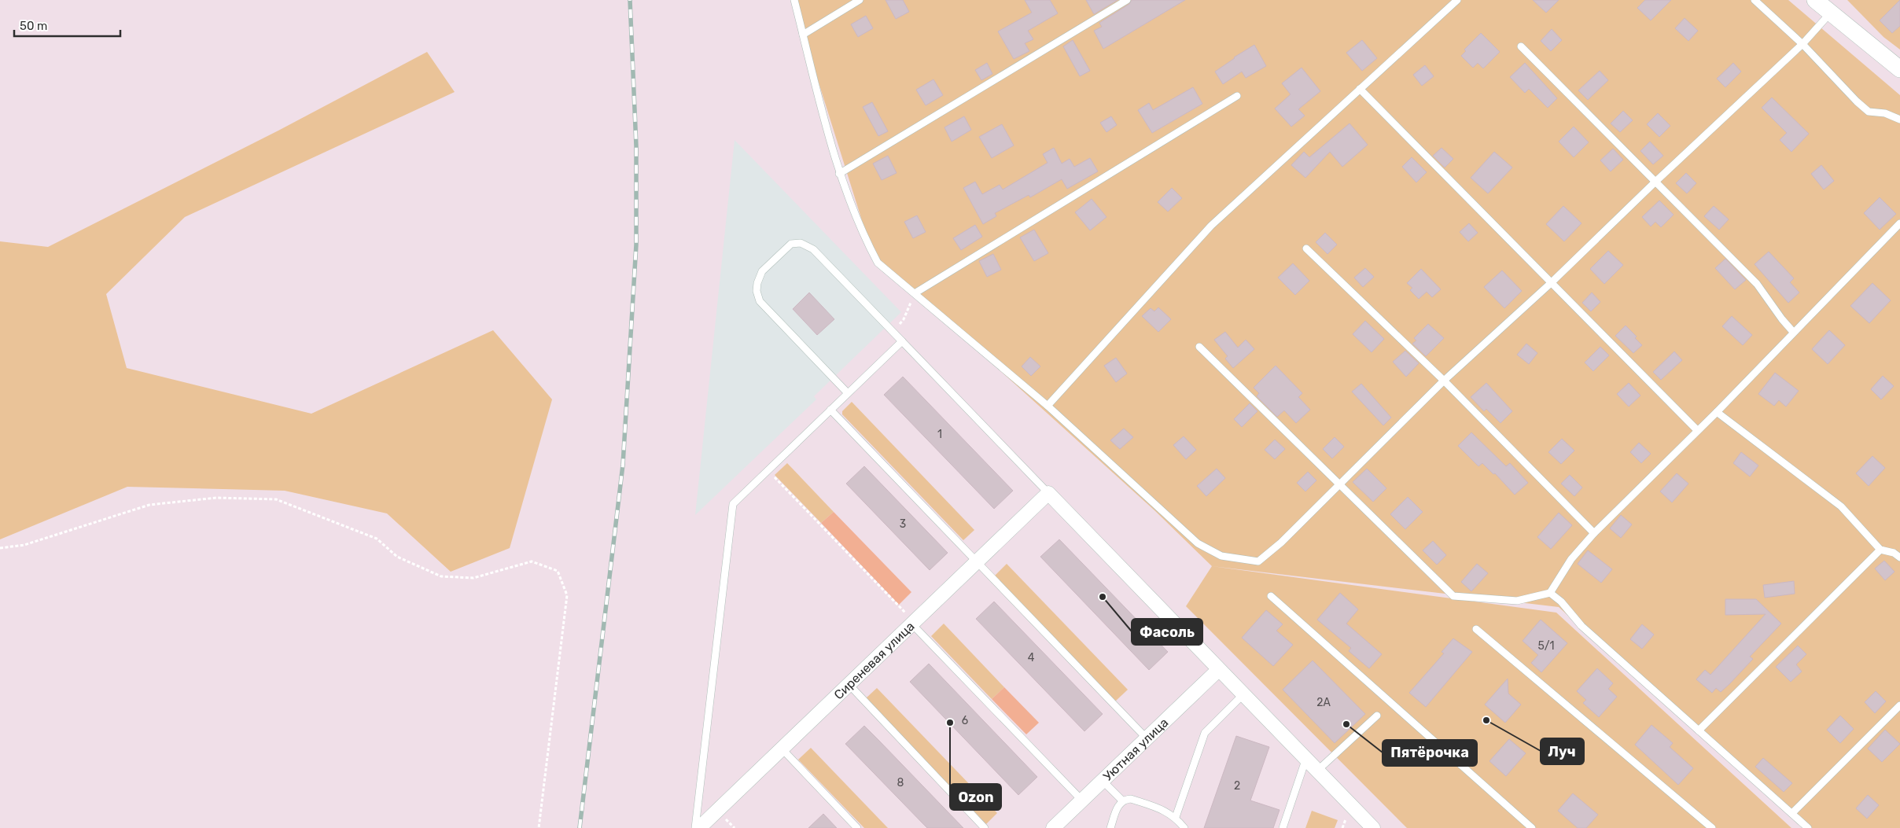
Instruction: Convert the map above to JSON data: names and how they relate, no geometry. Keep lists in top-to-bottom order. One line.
{"streets":{"street":["Сиреневая улица","Уютная улица"]},"places":["Фасоль","Луч","Ozon","Пятёрочка"],"house_numbers":["1","3","5/1","4","2А","6","8","2"],"scale_bar":"50 m"}
